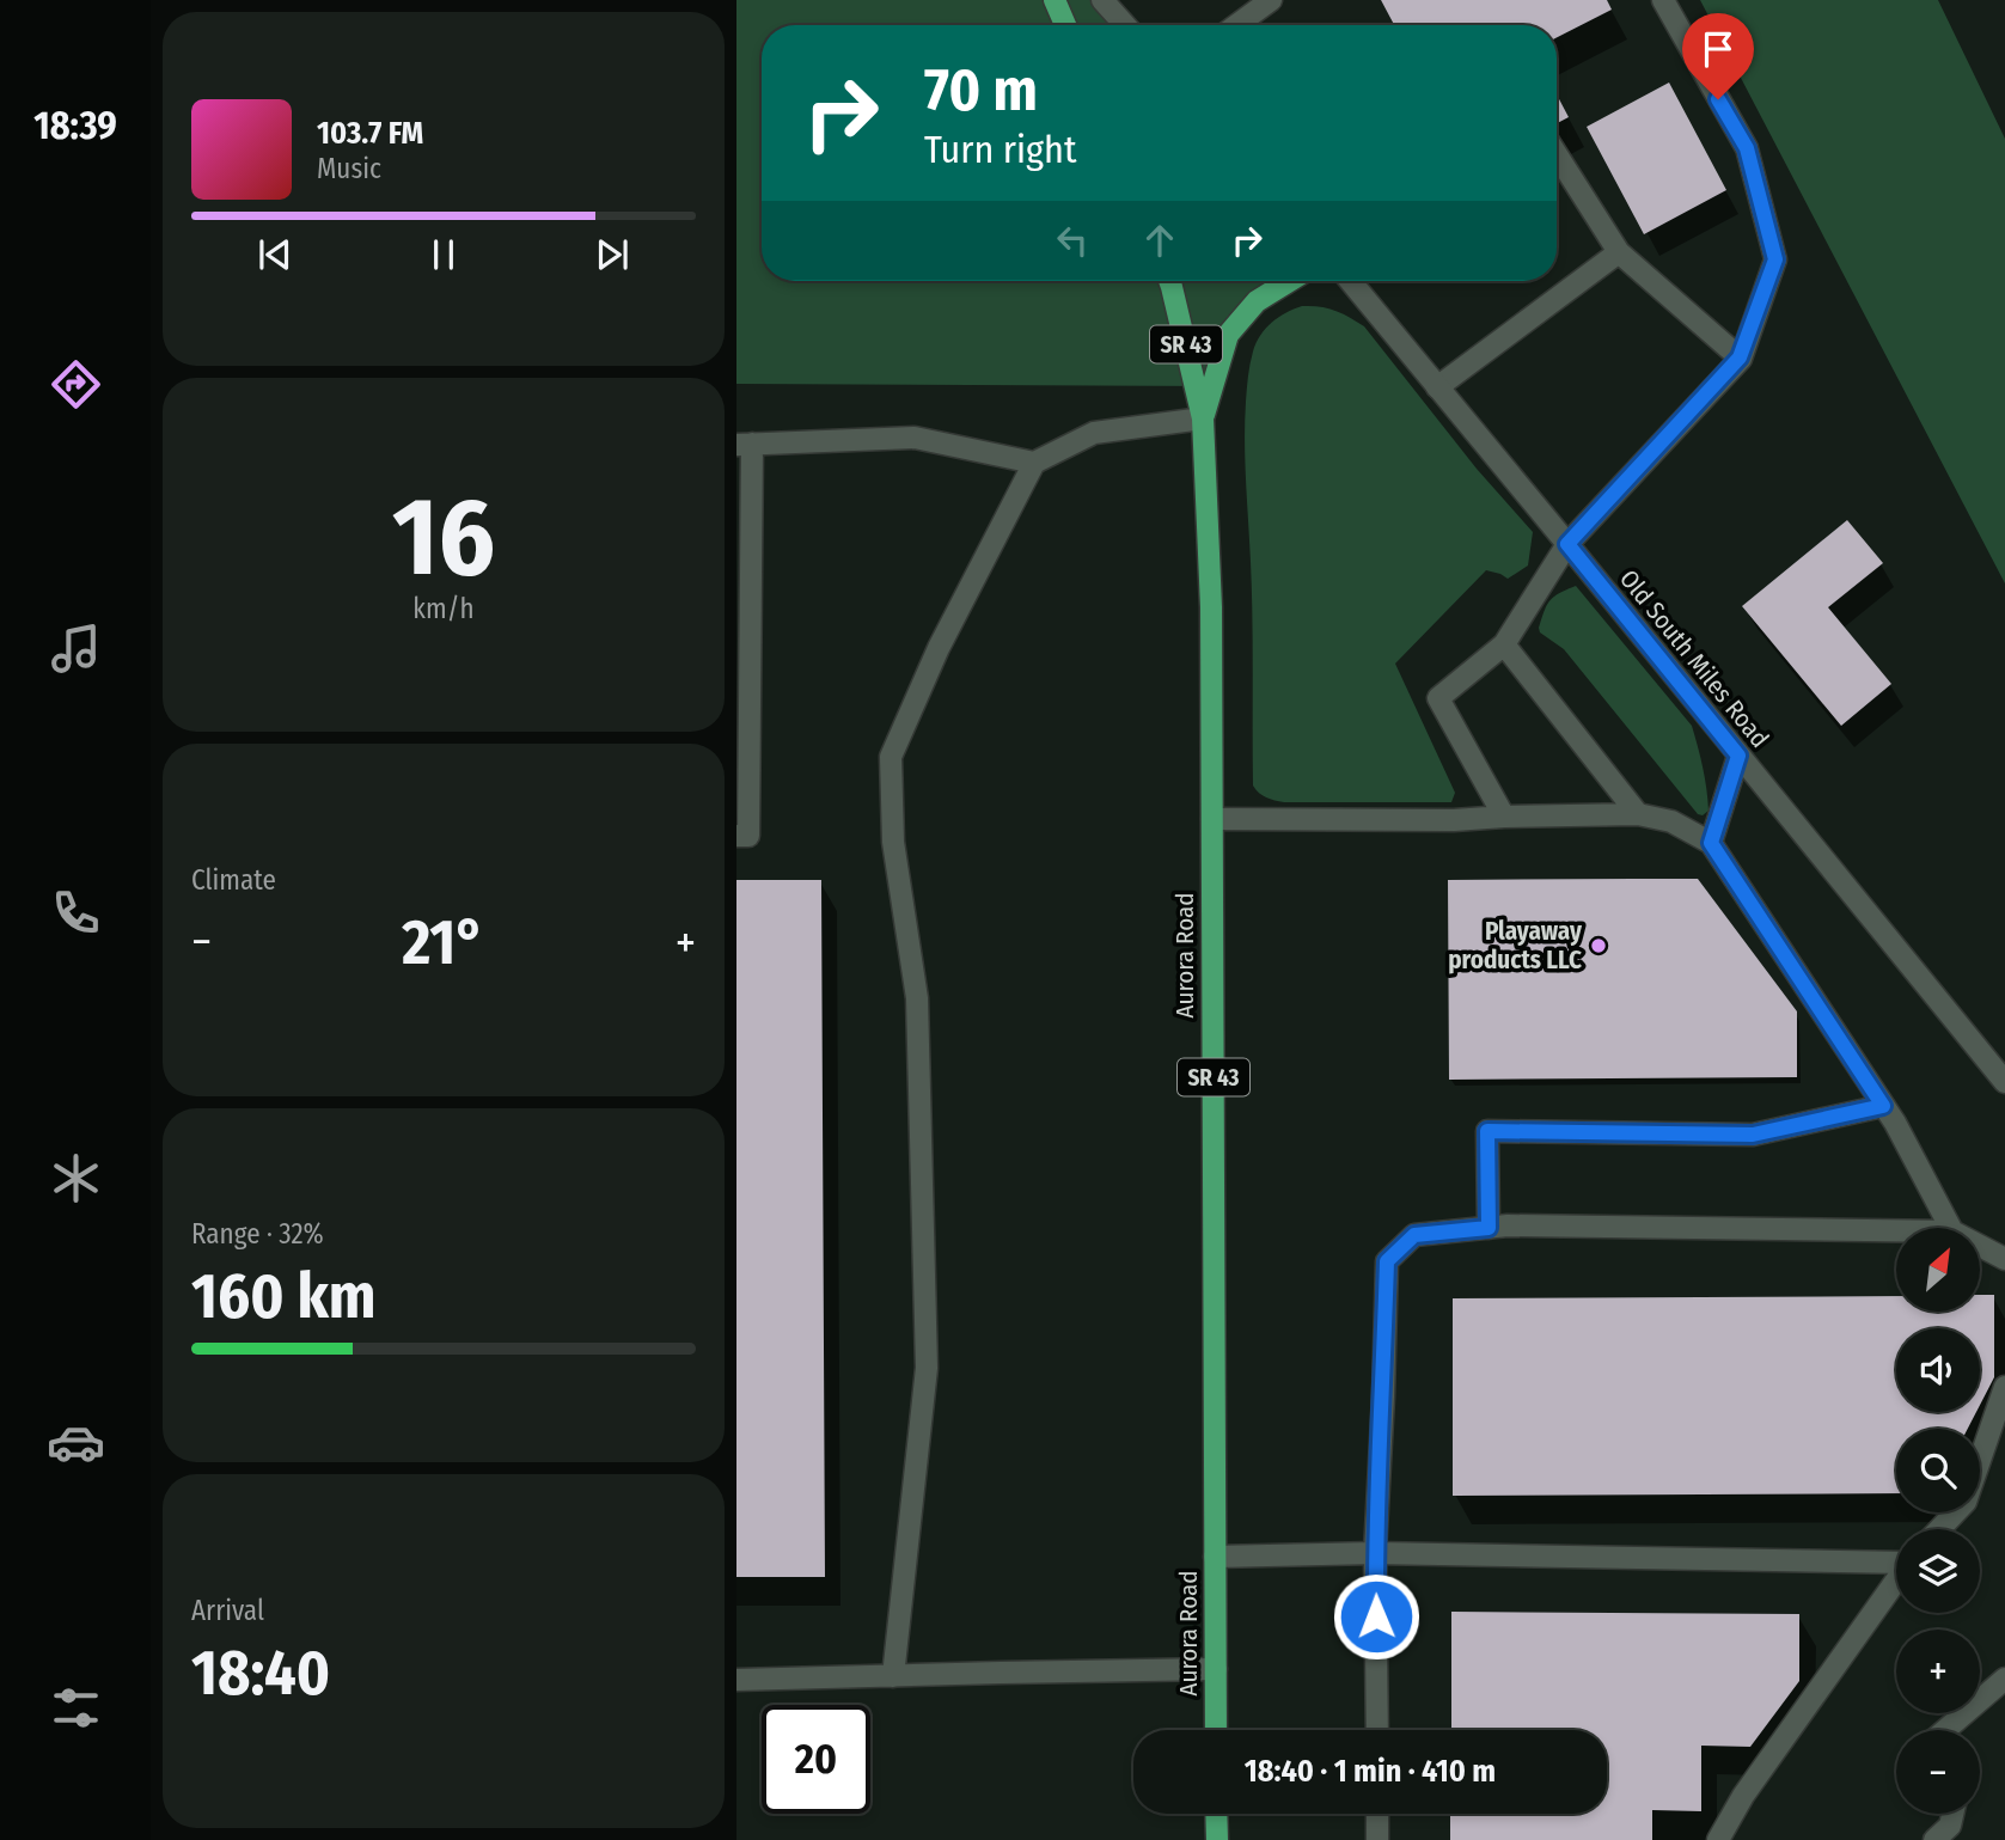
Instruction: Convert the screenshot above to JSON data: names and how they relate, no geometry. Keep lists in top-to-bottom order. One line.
{"streets":{"main road":["SR 43","Aurora Road"],"street":["Old South Miles Road"]},"places":["Playaway products LLC"],"north":"top right","page":{"tabs":"18:39","turn":["70 m","Turn right"],"song":["103.7 FM","Music"],"tile":[["16","km/h"],"Climate",["Range · 32%","160 km"],["Arrival","18:40"]],"heat":["−","21°","+"],"map_buttons":["+","−"],"limit":"20","trip":"18:40 · 1 min · 410 m"}}
